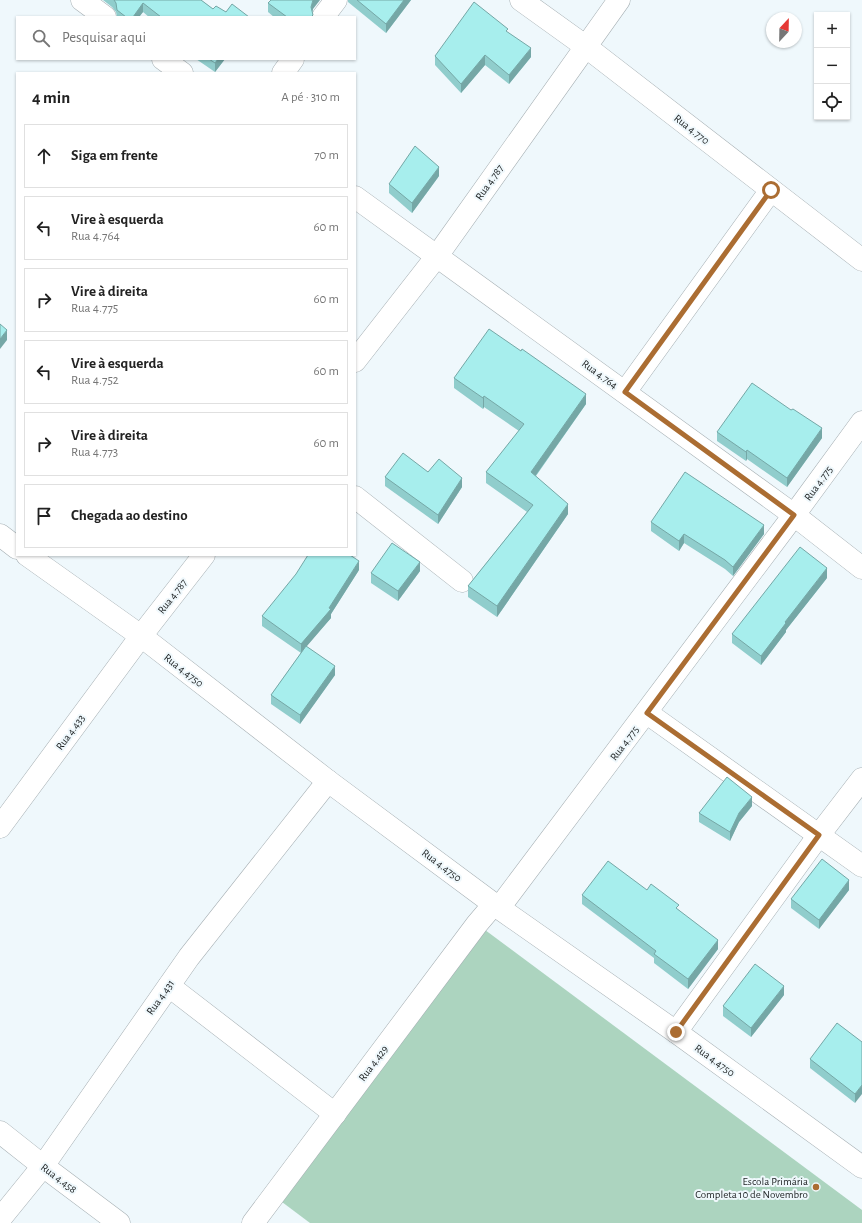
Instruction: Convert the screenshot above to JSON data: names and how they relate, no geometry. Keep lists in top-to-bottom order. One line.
{"streets":{"street":["Rua 4.770","Rua 4.787","Rua 4.764","Rua 4.775","Rua 4.4750","Rua 4.433","Rua 4.431","Rua 4.429","Rua 4.458"]},"crossings":[["Rua 4.770","Rua 4.787"],["Rua 4.787","Rua 4.764"],["Rua 4.787","Rua 4.4750"],["Rua 4.787","Rua 4.433"],["Rua 4.764","Rua 4.775"],["Rua 4.775","Rua 4.4750"],["Rua 4.775","Rua 4.429"],["Rua 4.4750","Rua 4.433"],["Rua 4.4750","Rua 4.431"],["Rua 4.4750","Rua 4.429"],["Rua 4.431","Rua 4.458"]],"places":["Escola Primária Completa 10 de Novembro"],"north":"top","page":{"map_buttons":["+","−"],"search":"Pesquisar aqui","heading":["4 min","A pé · 310 m"],"list":[["Siga em frente","70 m"],["Vire à esquerda","Rua 4.764","60 m"],["Vire à direita","Rua 4.775","60 m"],["Vire à esquerda","Rua 4.752","60 m"],["Vire à direita","Rua 4.773","60 m"],"Chegada ao destino"]}}
